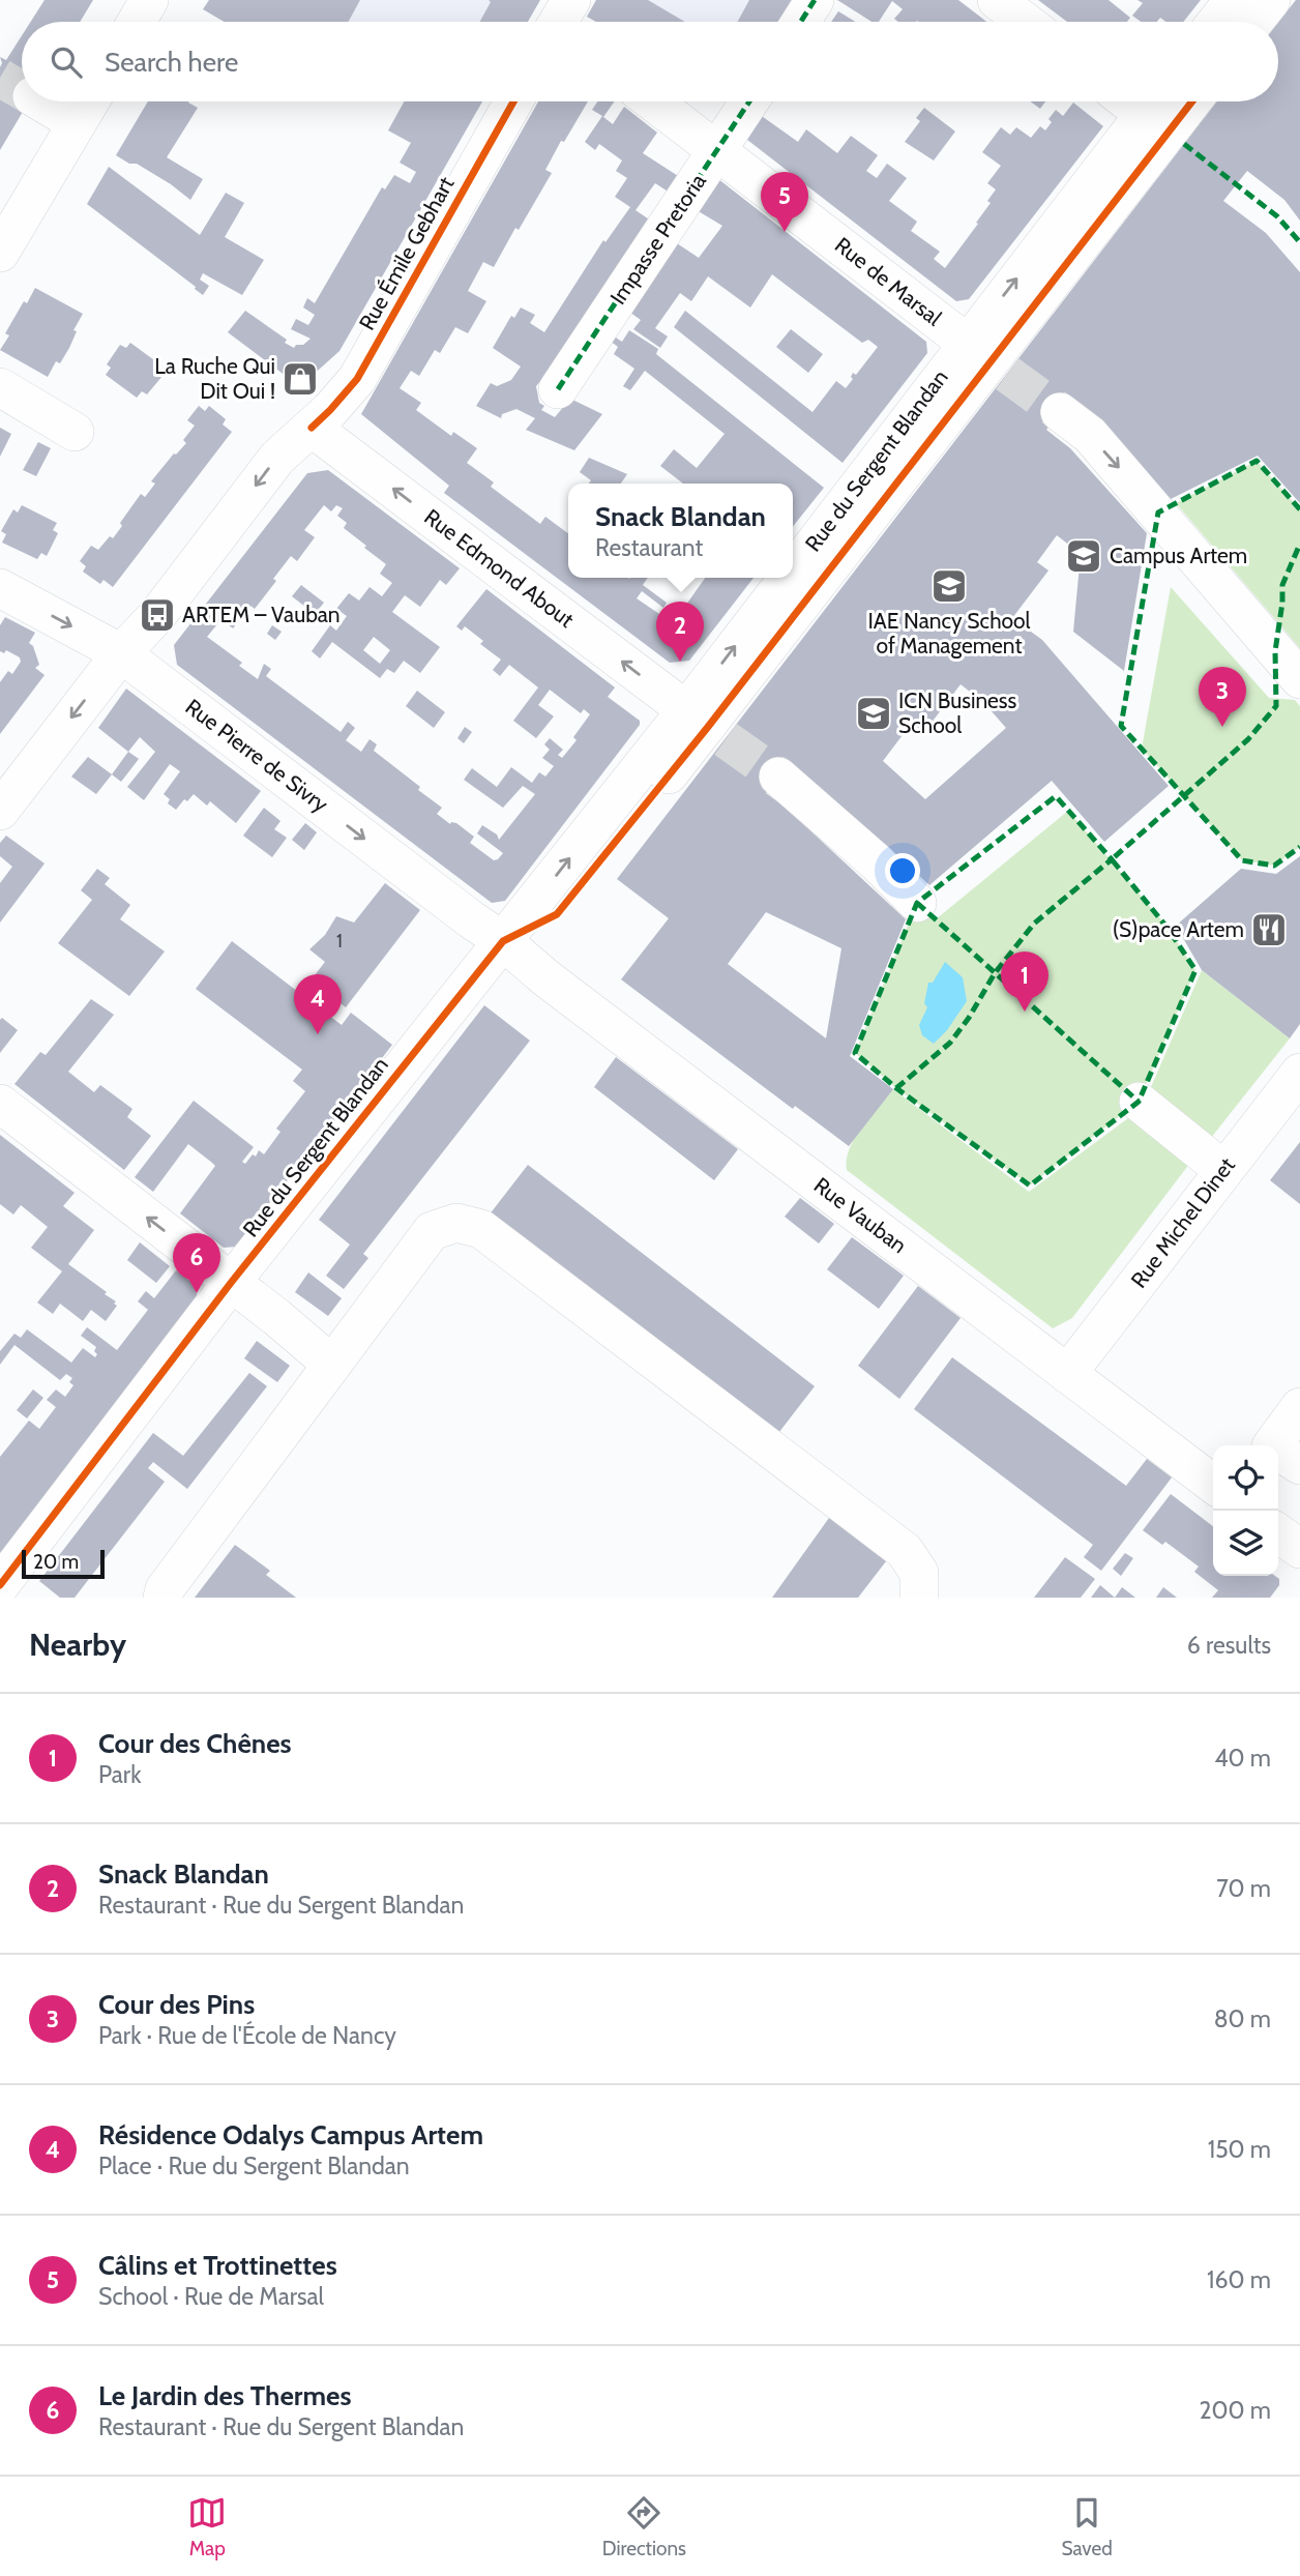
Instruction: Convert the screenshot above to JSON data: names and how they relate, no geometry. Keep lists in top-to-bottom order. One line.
{"streets":{"street":["Impasse Pretoria","Rue Émile Gebhart","Rue de Marsal","Rue du Sergent Blandan","Rue Edmond About","Rue Pierre de Sivry","Rue Vauban","Rue Michel Dinet"]},"crossings":[["Impasse Pretoria","Rue de Marsal"],["Rue Émile Gebhart","Rue Edmond About"],["Rue Émile Gebhart","Rue Pierre de Sivry"],["Rue de Marsal","Rue du Sergent Blandan"],["Rue du Sergent Blandan","Rue Edmond About"],["Rue du Sergent Blandan","Rue Pierre de Sivry"],["Rue du Sergent Blandan","Rue Vauban"],["Rue Pierre de Sivry","Rue Vauban"],["Rue Vauban","Rue Michel Dinet"]],"one_way":["Rue Émile Gebhart","Rue du Sergent Blandan","Rue Edmond About","Rue Pierre de Sivry"],"places":{"shop":["La Ruche Qui Dit Oui !"],"school or university":["Campus Artem","IAE Nancy School of Management","ICN Business School"],"bus stop":["ARTEM – Vauban"],"restaurant":["(S)pace Artem"]},"house_numbers":["1"],"scale_bar":"20 m","page":{"search":"Search here","pins":["5","2","3","1","4","6"],"popup":["Snack Blandan","Restaurant"],"scale":"20 m","heading":["Nearby","6 results"],"list":[{"mark":"1","name":"Cour des Chênes","note":"Park","value":"40 m"},{"mark":"2","name":"Snack Blandan","note":"Restaurant · Rue du Sergent Blandan","value":"70 m"},{"mark":"3","name":"Cour des Pins","note":"Park · Rue de l'École de Nancy","value":"80 m"},{"mark":"4","name":"Résidence Odalys Campus Artem","note":"Place · Rue du Sergent Blandan","value":"150 m"},{"mark":"5","name":"Câlins et Trottinettes","note":"School · Rue de Marsal","value":"160 m"},{"mark":"6","name":"Le Jardin des Thermes","note":"Restaurant · Rue du Sergent Blandan","value":"200 m"}],"nav":["Map","Directions","Saved"]}}
